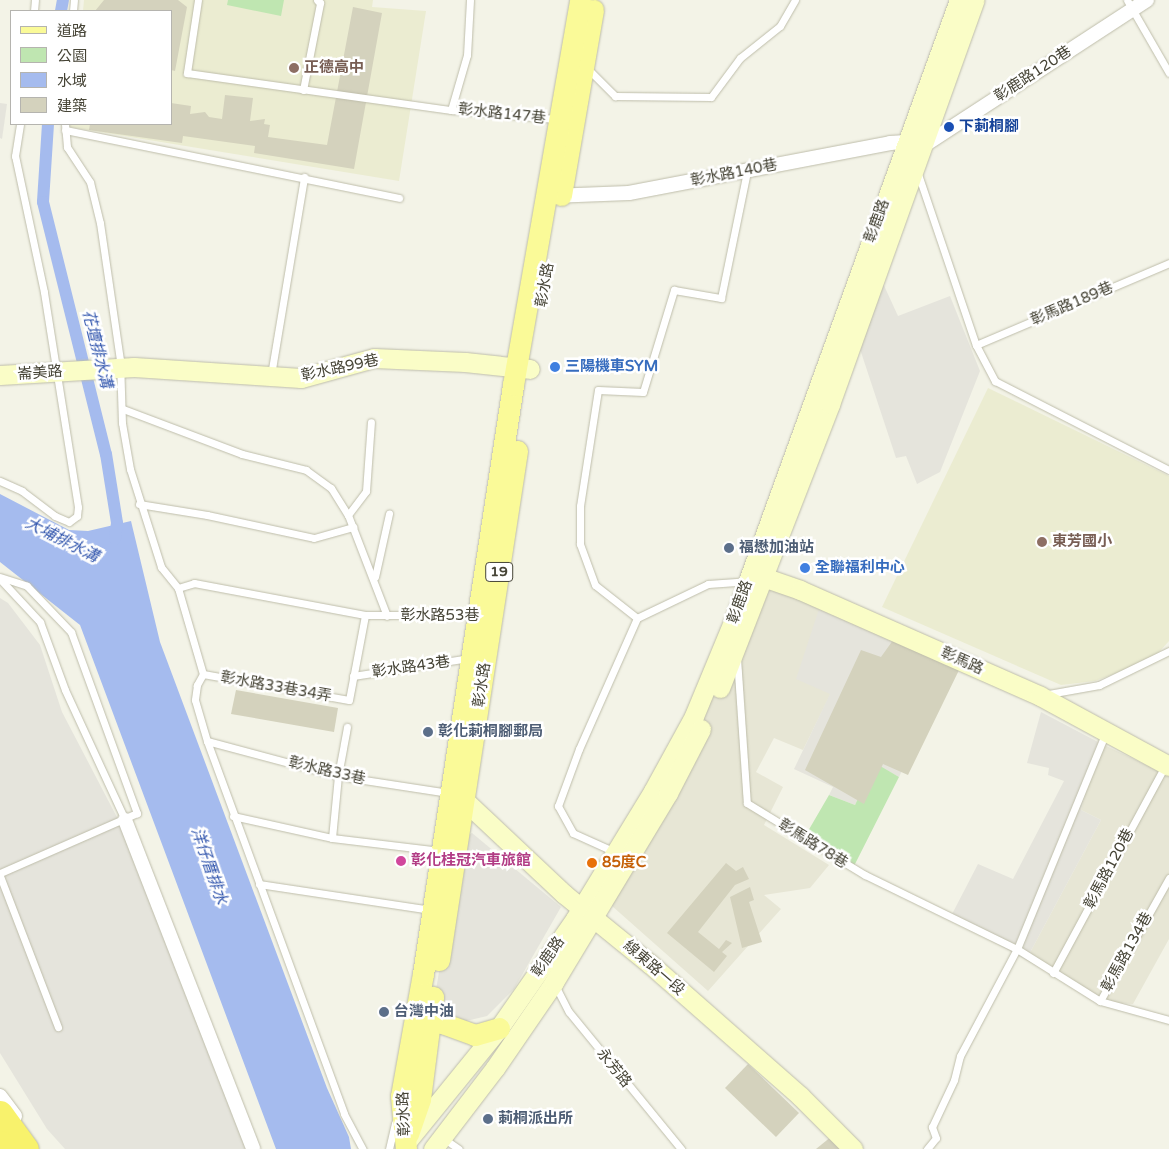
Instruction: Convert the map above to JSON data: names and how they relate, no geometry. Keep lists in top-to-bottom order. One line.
{"streets":{"main road":["彰鹿路","彰水路","彰水路99巷","崙美路","19","彰馬路","線東路一段"],"street":["彰鹿路120巷","彰水路140巷"],"lane":["彰水路147巷","彰馬路189巷","彰水路53巷","彰水路43巷","彰水路33巷34弄","彰水路33巷","彰馬路78巷","彰馬路120巷","彰馬路134巷","永芳路"]},"crossings":[["彰鹿路120巷","彰水路140巷"],["彰鹿路120巷","彰鹿路"],["彰水路147巷","彰水路"],["彰水路140巷","彰鹿路"],["彰水路140巷","彰水路"],["彰鹿路","彰水路"],["彰鹿路","彰馬路"],["彰鹿路","彰馬路78巷"],["彰鹿路","線東路一段"],["彰鹿路","永芳路"],["彰水路","彰水路99巷"],["彰水路","彰水路53巷"],["彰水路","彰水路43巷"],["彰水路","彰水路33巷"],["彰水路","線東路一段"],["彰水路99巷","崙美路"],["彰水路53巷","彰水路33巷34弄"],["彰馬路","彰馬路120巷"],["彰水路43巷","彰水路33巷34弄"],["彰水路33巷34弄","彰水路33巷"],["彰水路33巷","線東路一段"]],"water":["花壇排水溝","大埔排水溝","洋仔厝排水"],"places":["正德高中","下莿桐腳","三陽機車SYM","東芳國小","福懋加油站","全聯福利中心","彰化莿桐腳郵局","彰化桂冠汽車旅館","85度C","台灣中油","莿桐派出所"],"legend":["道路","公園","水域","建築"]}
